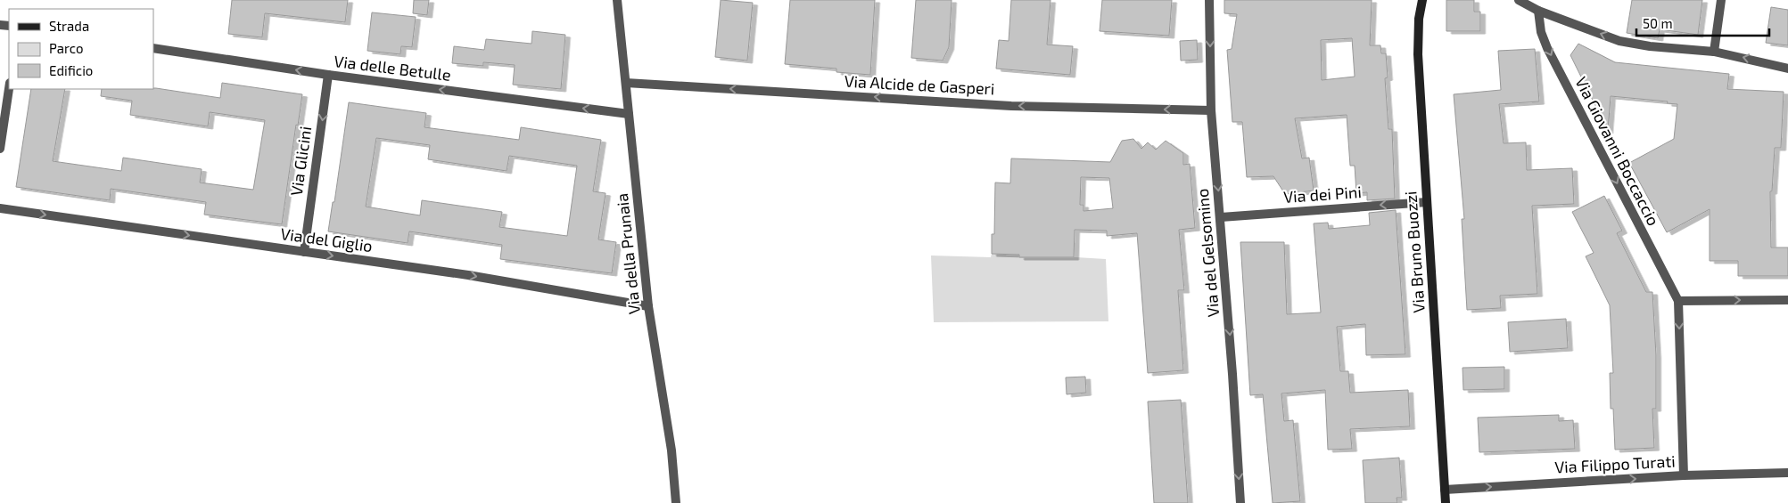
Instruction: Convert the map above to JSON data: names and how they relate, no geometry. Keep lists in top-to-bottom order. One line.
{"streets":{"street":["Via delle Betulle","Via Alcide de Gasperi","Via Giovanni Boccaccio","Via Glicini","Via dei Pini","Via del Giglio","Via Bruno Buozzi","Via del Gelsomino","Via della Prunaia","Via Filippo Turati"]},"crossings":[["Via delle Betulle","Via Glicini"],["Via delle Betulle","Via della Prunaia"],["Via Alcide de Gasperi","Via del Gelsomino"],["Via Alcide de Gasperi","Via della Prunaia"],["Via Giovanni Boccaccio","Via Filippo Turati"],["Via Glicini","Via del Giglio"],["Via dei Pini","Via Bruno Buozzi"],["Via dei Pini","Via del Gelsomino"],["Via del Giglio","Via della Prunaia"],["Via Bruno Buozzi","Via Filippo Turati"]],"one_way":["Via delle Betulle","Via Alcide de Gasperi","Via Giovanni Boccaccio","Via Glicini","Via dei Pini","Via del Giglio","Via del Gelsomino","Via Filippo Turati"],"legend":["Strada","Parco","Edificio"],"scale_bar":"50 m"}
